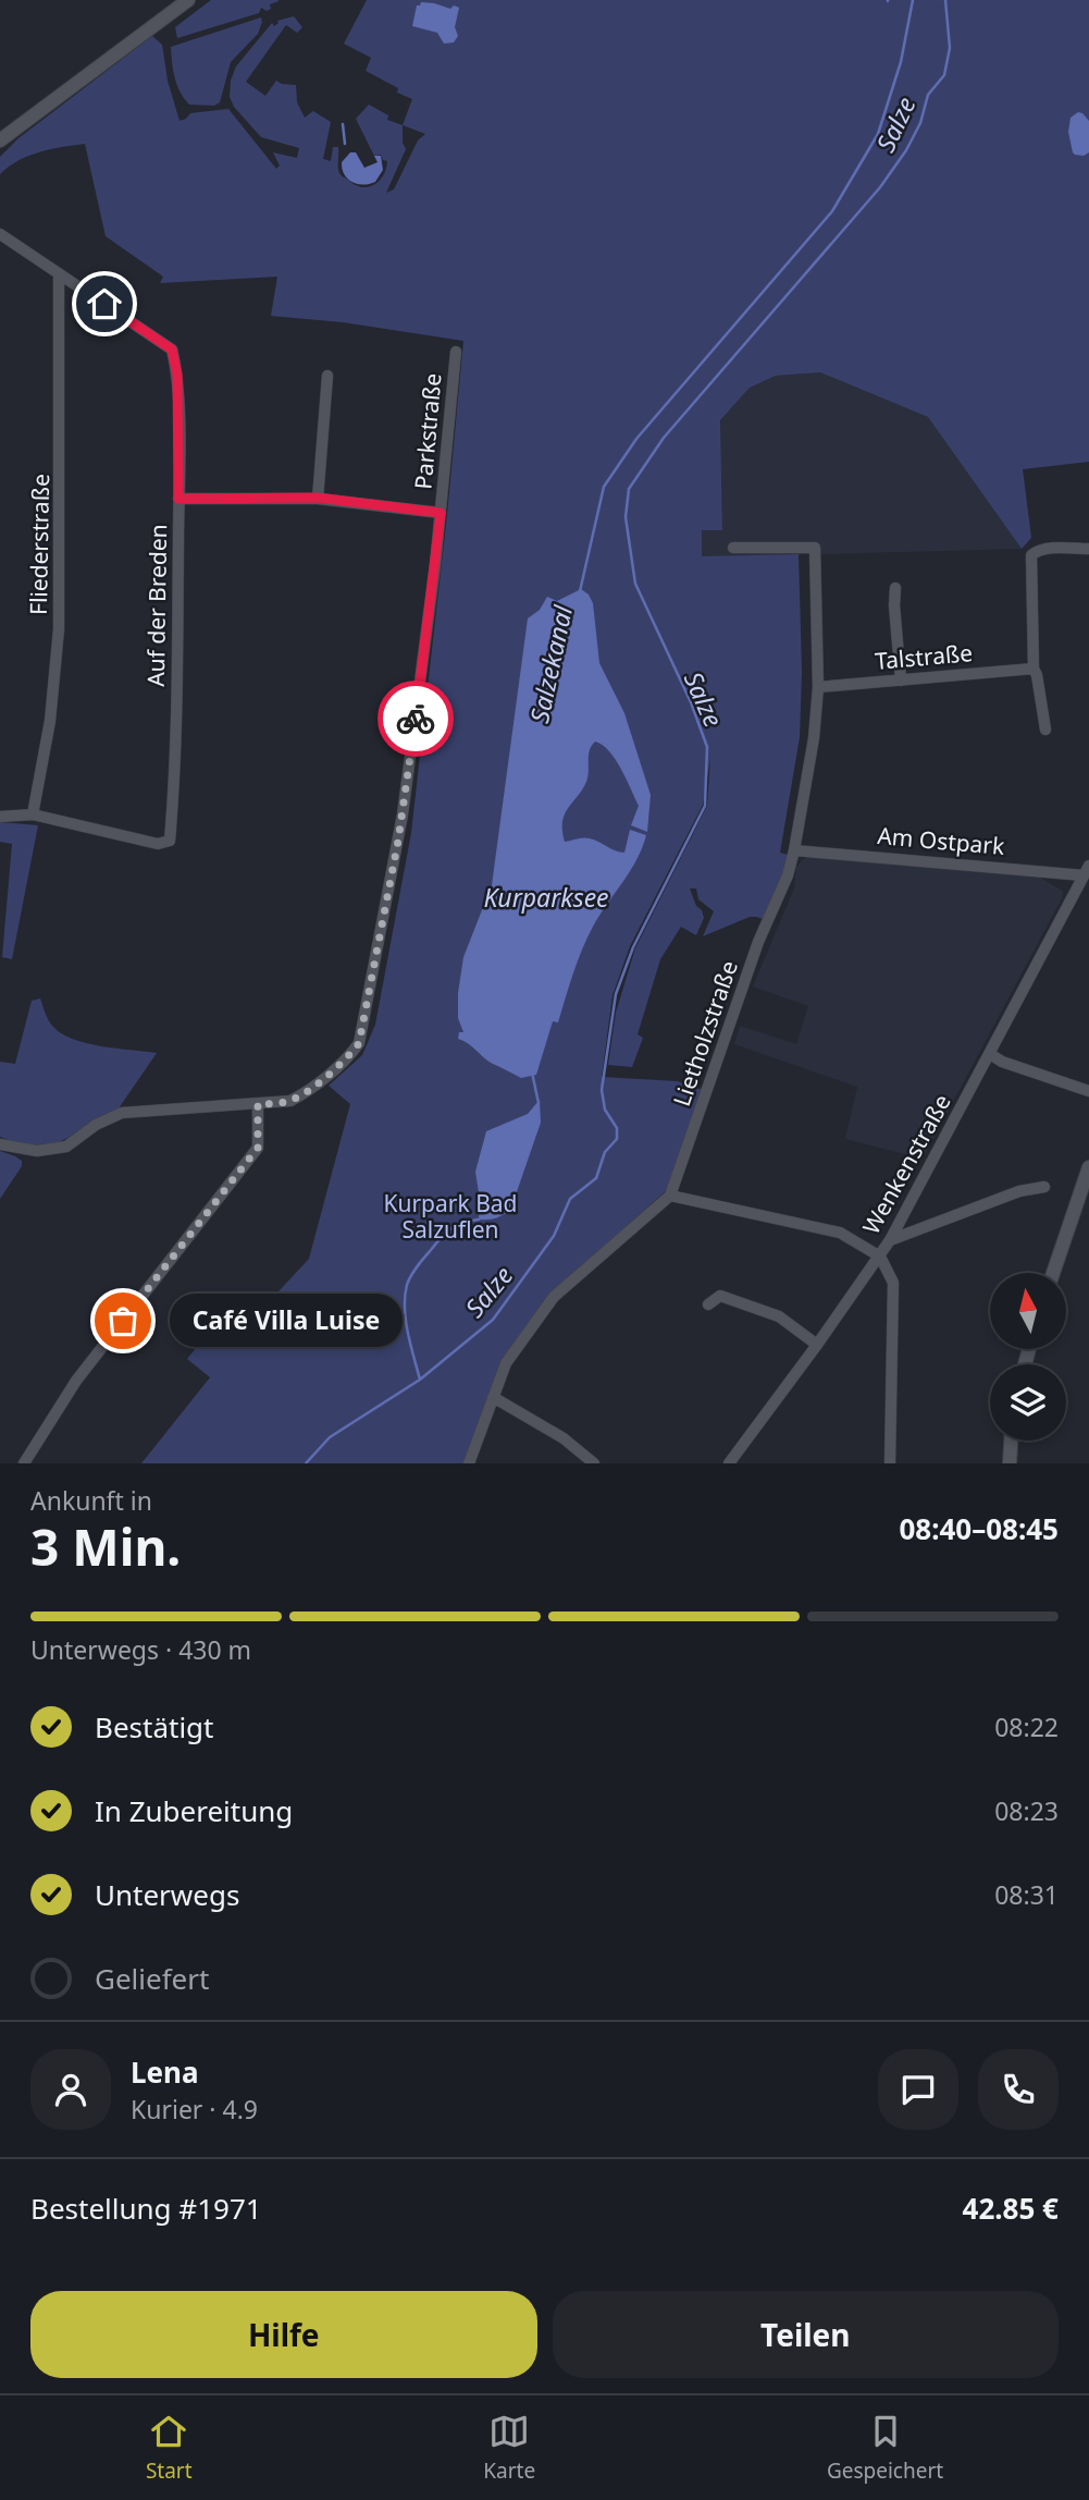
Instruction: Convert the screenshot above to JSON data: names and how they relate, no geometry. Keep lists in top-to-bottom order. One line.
{"streets":{"street":["Parkstraße","Fliederstraße","Auf der Breden","Talstraße","Am Ostpark","Lietholzstraße","Wenkenstraße"]},"crossings":[["Fliederstraße","Auf der Breden"],["Talstraße","Lietholzstraße"],["Am Ostpark","Lietholzstraße"],["Am Ostpark","Wenkenstraße"]],"water":["Salze","Salzekanal","Kurparksee"],"parks":["Kurpark Bad Salzuflen"],"places":["Café Villa Luise"],"north":"top","page":{"bubble":"Café Villa Luise","heading":["3 Min.","Ankunft in","08:40–08:45"],"panel":["Lena","Kurier · 4.9","Bestellung #1971","42.85 €"],"bar":"Unterwegs · 430 m","list":[["Bestätigt","08:22"],["In Zubereitung","08:23"],["Unterwegs","08:31"],"Geliefert"],"buttons":["Hilfe","Teilen"],"tabs":["Start","Karte","Gespeichert"]}}
